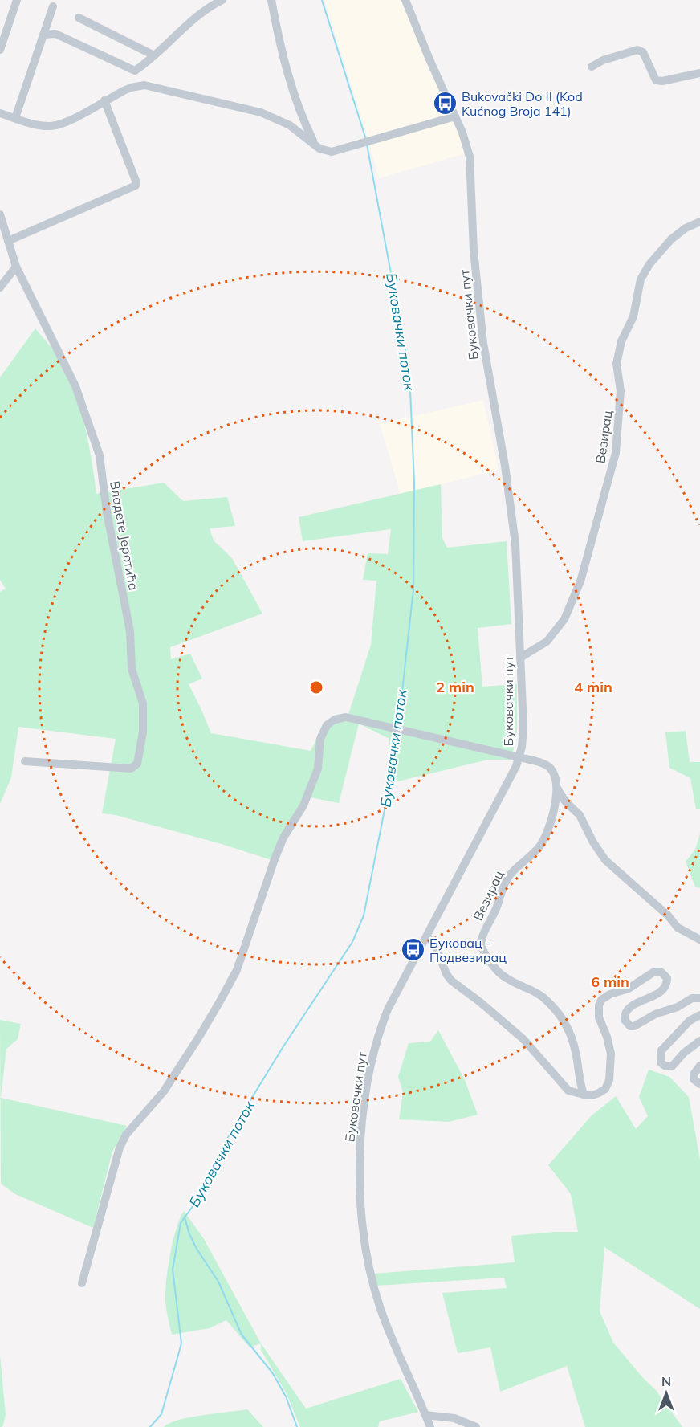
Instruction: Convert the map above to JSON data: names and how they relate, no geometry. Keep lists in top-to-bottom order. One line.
{"streets":{"street":["Буковачки пут","Везирац","Владете Јеротића"]},"crossings":[["Буковачки пут","Везирац"]],"water":["Буковачки поток"],"places":{"bus stop":["Bukovački Do II (Kod Kućnog Broja 141)","Буковац - Подвезирац"]},"north":"top","rings":["2 min","4 min","6 min"]}
